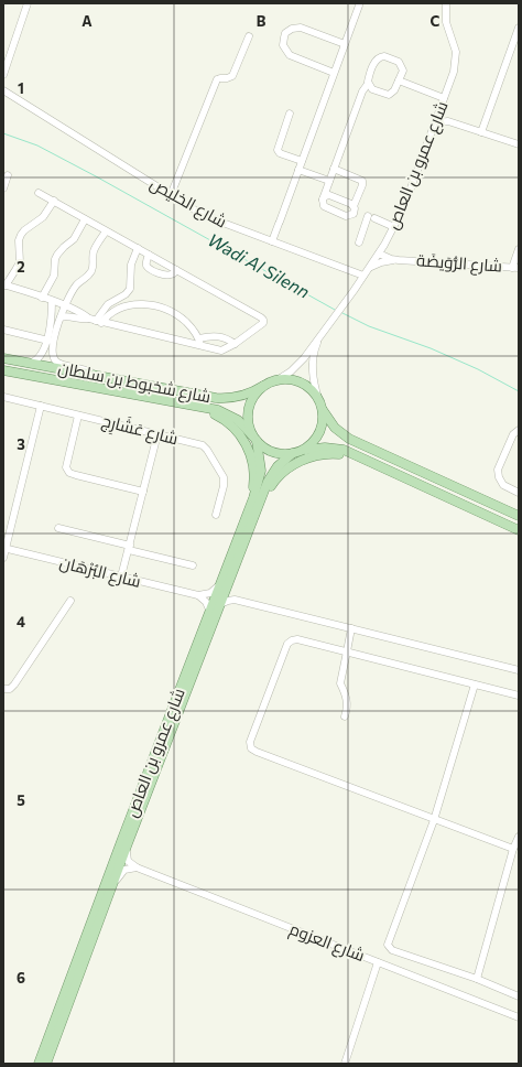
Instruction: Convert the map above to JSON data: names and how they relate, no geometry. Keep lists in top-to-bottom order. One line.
{"streets":{"main road":["شارع عمرو بن العاص","شارع شخبوط بن سلطان"],"street":["شارع الخليص","شارع الرُّوَيضَة","شارع عَشَارِج","شارع البُرْهَان","شارع العزوم"]},"crossings":[["شارع عمرو بن العاص","شارع الخليص"],["شارع عمرو بن العاص","شارع الرُّوَيضَة"],["شارع عمرو بن العاص","شارع شخبوط بن سلطان"]],"water":["Wadi Al Silenn"],"grid":{"columns":["A","B","C"],"rows":["1","2","3","4","5","6"]}}
